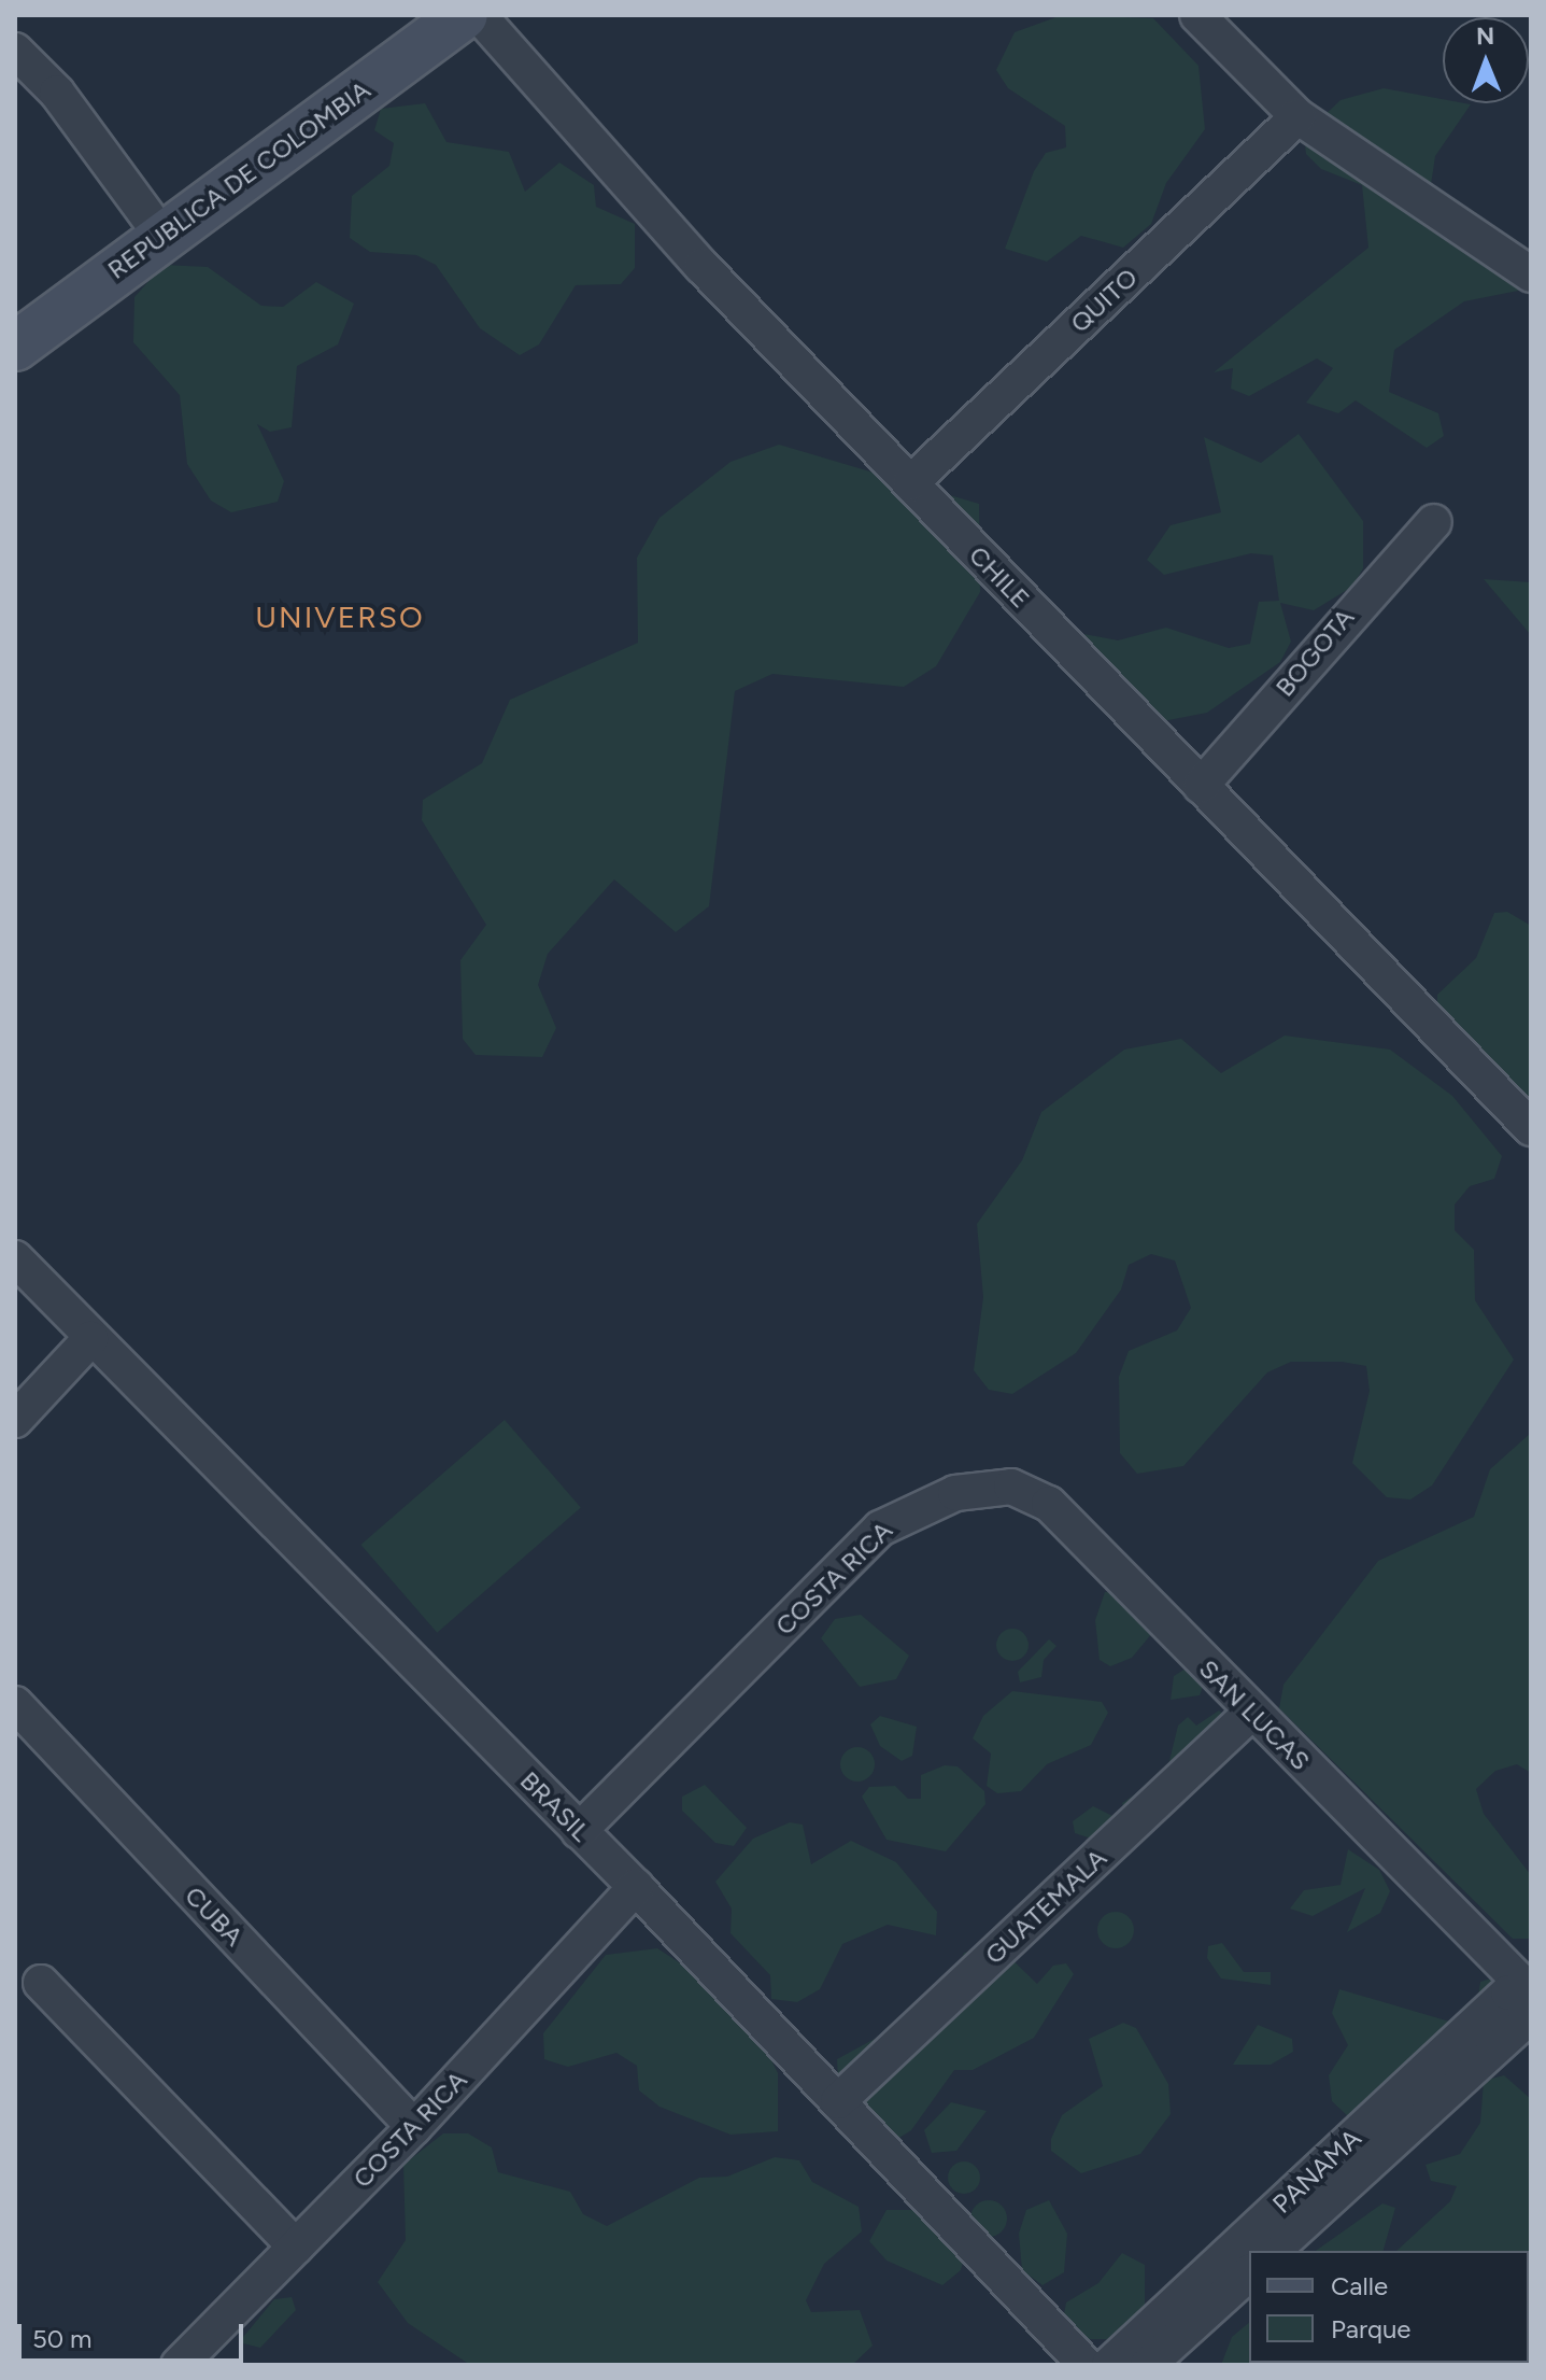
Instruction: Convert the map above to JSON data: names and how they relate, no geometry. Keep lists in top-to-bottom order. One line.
{"streets":{"street":["REPUBLICA DE COLOMBIA","QUITO","CHILE","BOGOTA","COSTA RICA","SAN LUCAS","BRASIL","GUATEMALA","CUBA","PANAMA"]},"crossings":[["QUITO","CHILE"],["CHILE","BOGOTA"],["COSTA RICA","SAN LUCAS"],["COSTA RICA","BRASIL"],["COSTA RICA","CUBA"],["SAN LUCAS","GUATEMALA"],["SAN LUCAS","PANAMA"],["BRASIL","GUATEMALA"]],"districts":["UNIVERSO"],"legend":["Calle","Parque"],"scale_bar":"50 m","north":"top"}
